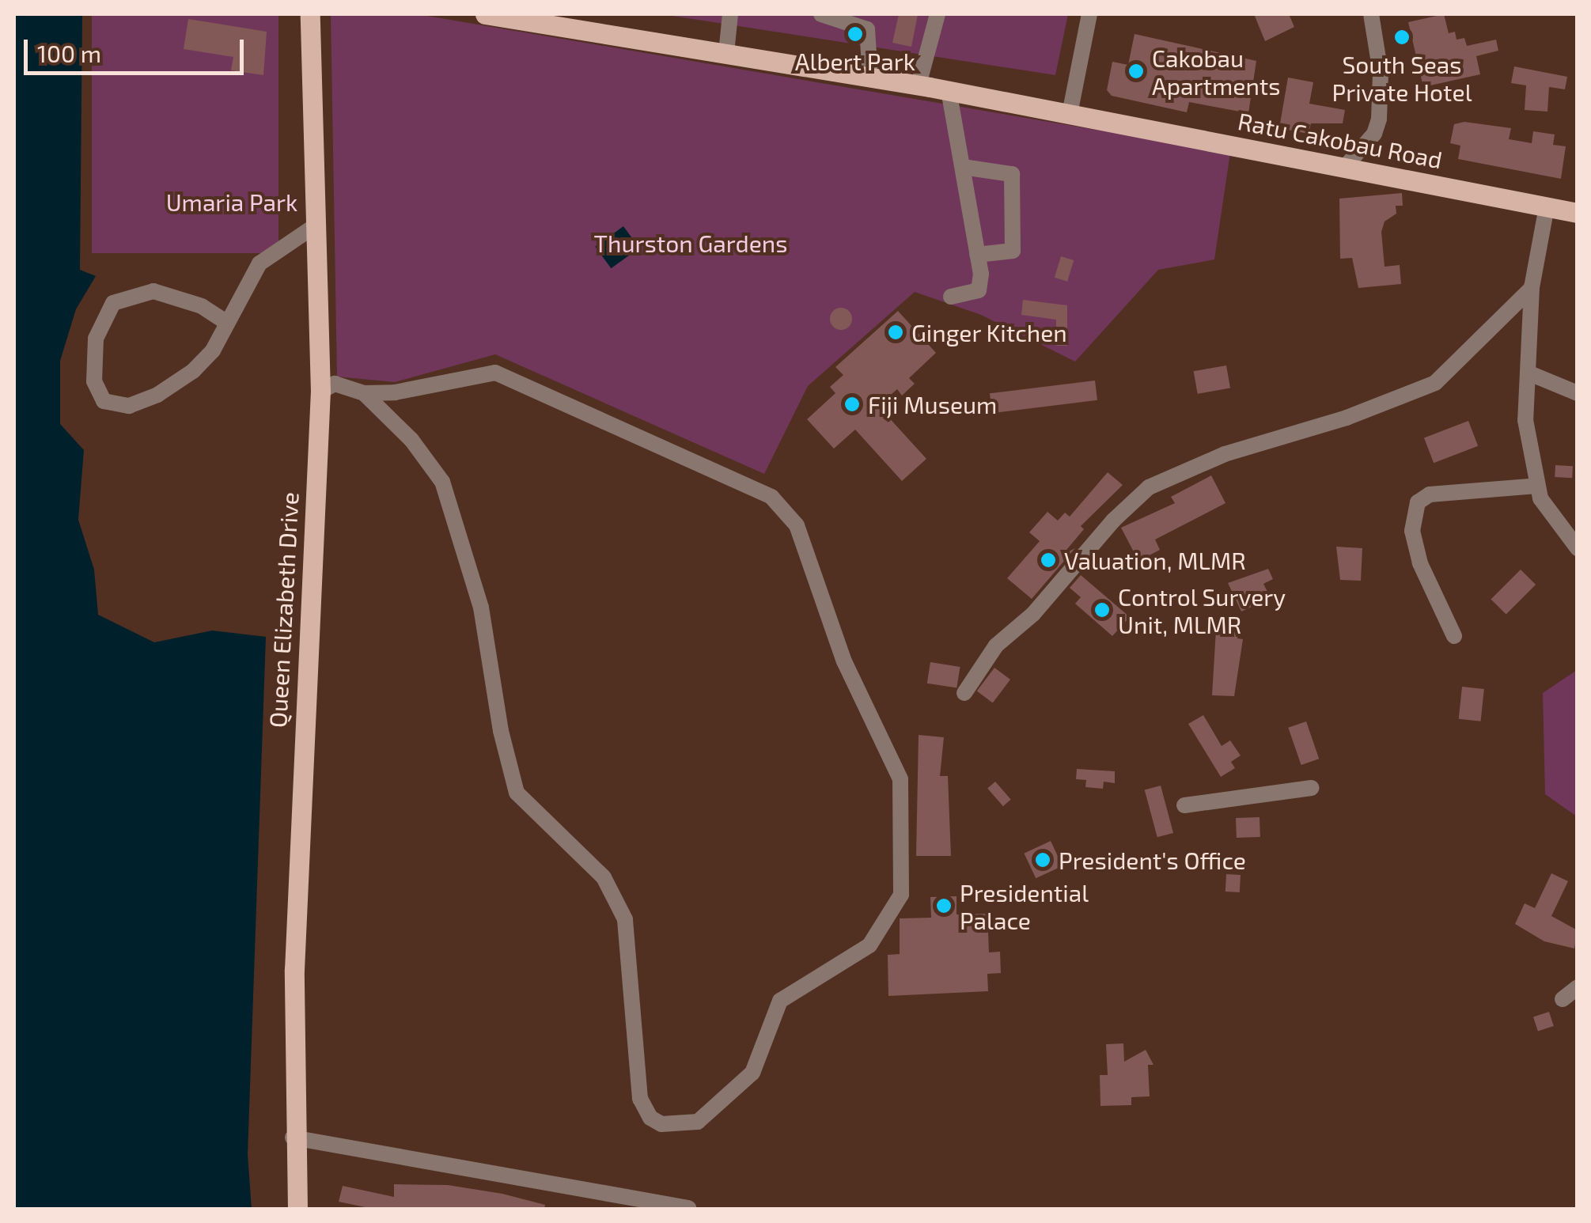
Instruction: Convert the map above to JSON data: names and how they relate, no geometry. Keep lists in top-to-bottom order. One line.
{"streets":{"main road":["Ratu Cakobau Road","Queen Elizabeth Drive"]},"parks":["Umaria Park","Thurston Gardens"],"places":["Albert Park","South Seas Private Hotel","Cakobau Apartments","Ginger Kitchen","Fiji Museum","Valuation, MLMR","Control Survery Unit, MLMR","President's Office","Presidential Palace"],"scale_bar":"100 m"}
